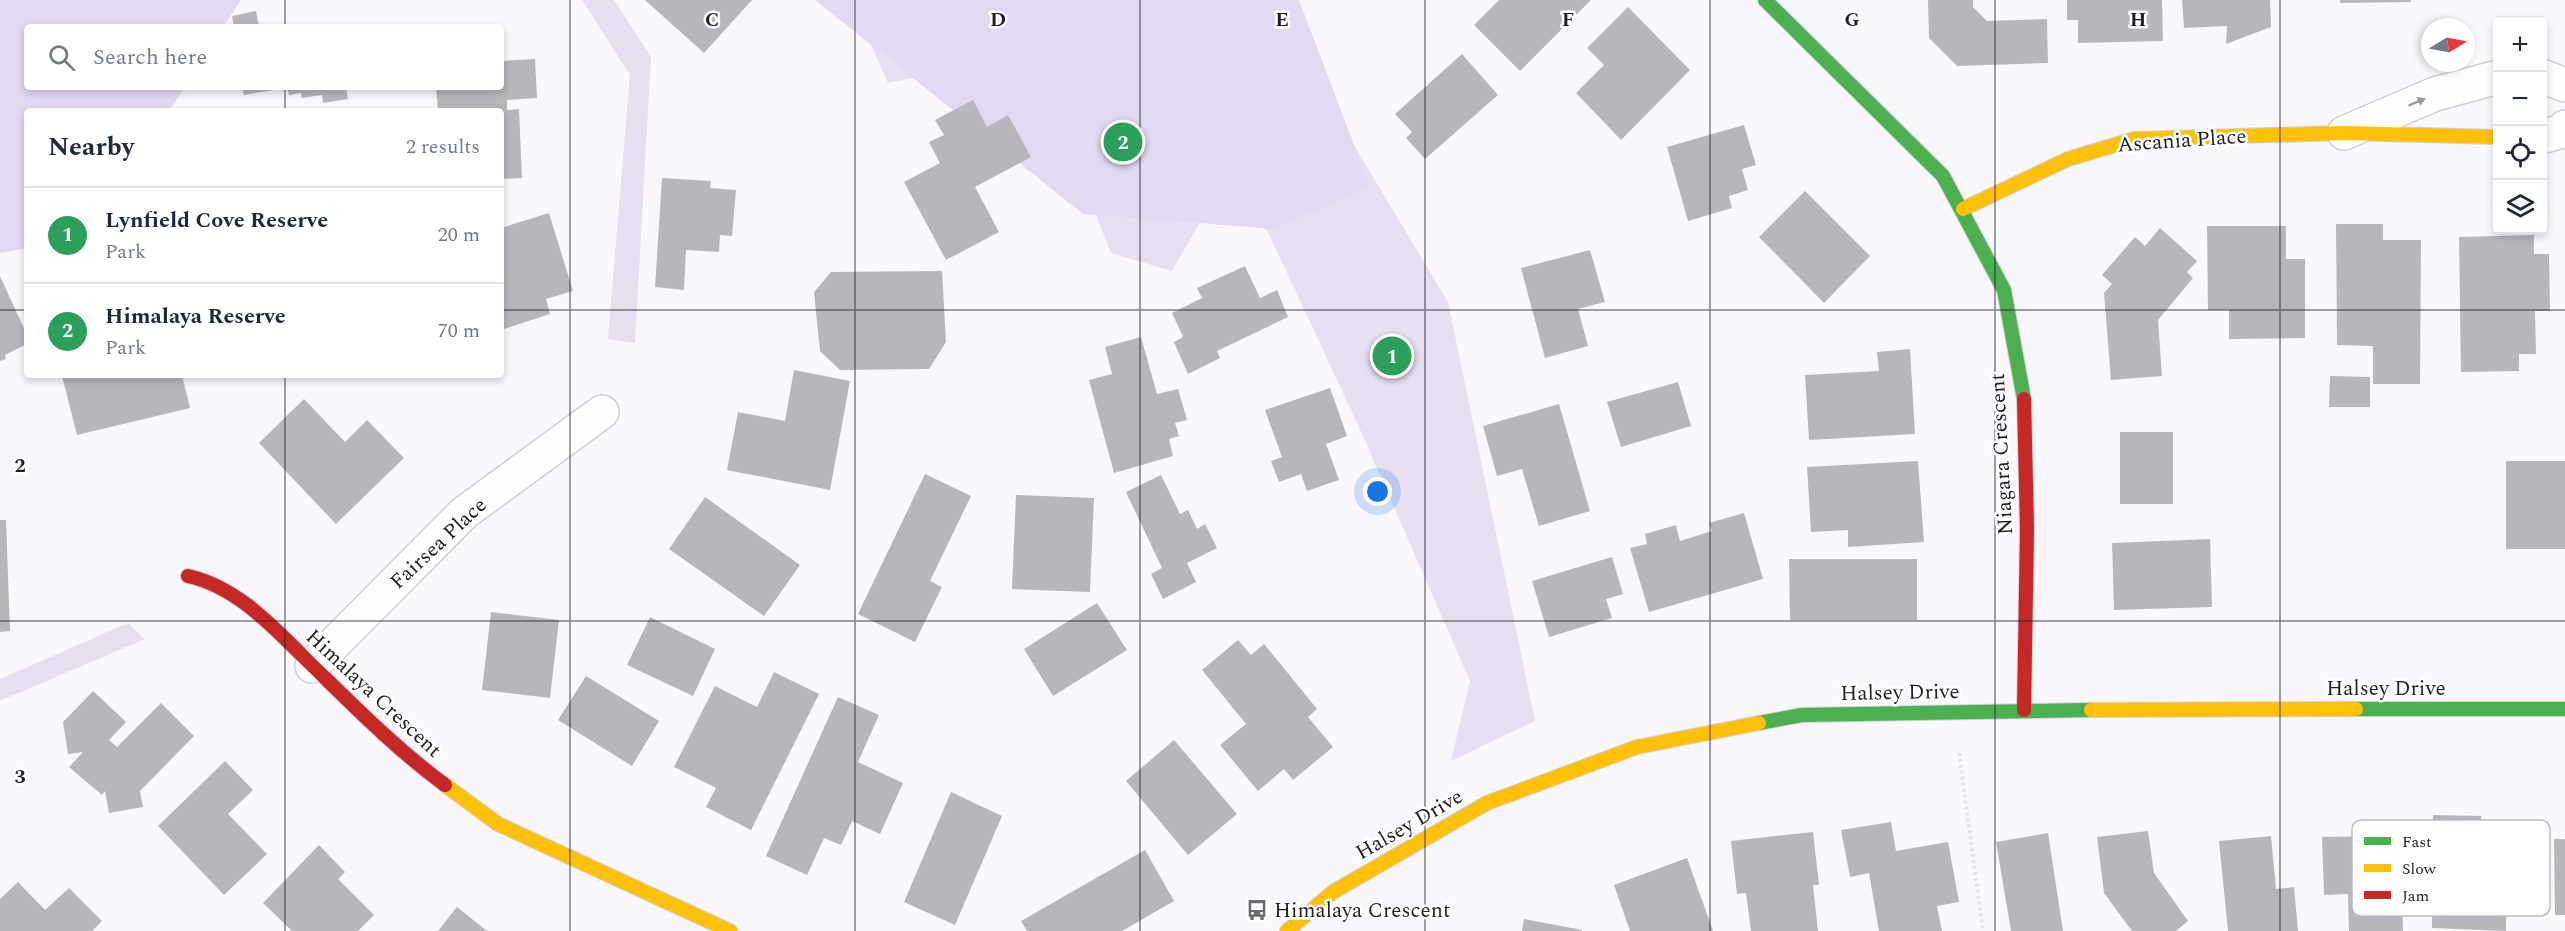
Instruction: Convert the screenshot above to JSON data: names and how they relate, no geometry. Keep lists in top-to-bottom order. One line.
{"streets":{"street":["Ascania Place","Niagara Crescent","Fairsea Place","Halsey Drive","Himalaya Crescent"]},"crossings":[["Ascania Place","Niagara Crescent"],["Niagara Crescent","Halsey Drive"],["Fairsea Place","Himalaya Crescent"]],"places":{"bus stop":["Himalaya Crescent"]},"legend":["Fast","Slow","Jam"],"north":"right","page":{"map_buttons":["+","−"],"search":"Search here","heading":["Nearby","2 results"],"pins":["2","1"],"list":[{"mark":"1","name":"Lynfield Cove Reserve","note":"Park","value":"20 m"},{"mark":"2","name":"Himalaya Reserve","note":"Park","value":"70 m"}]},"grid":{"columns":["C","D","E","F","G","H"],"rows":["2","3"]}}
